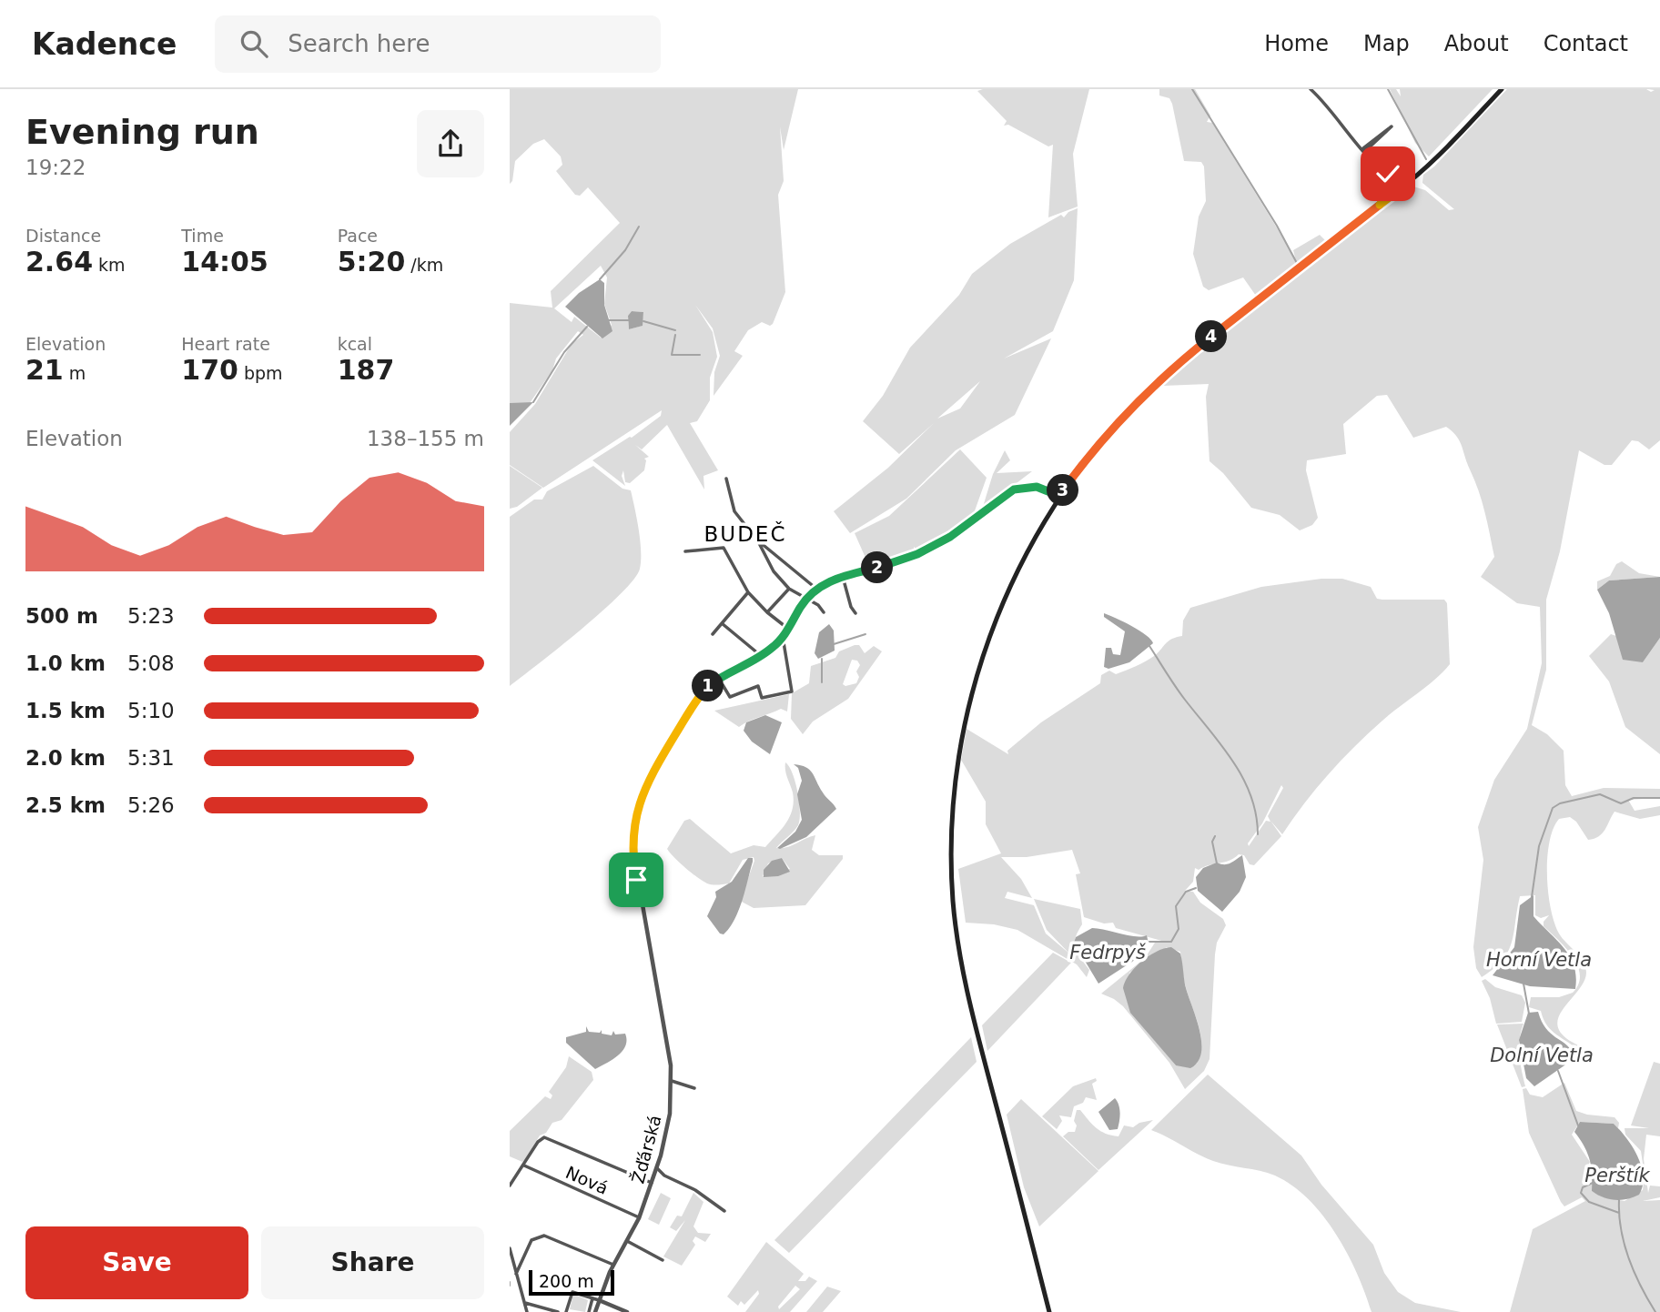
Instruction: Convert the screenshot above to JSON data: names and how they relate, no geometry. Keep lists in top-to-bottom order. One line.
{"streets":{"street":["Žďárská","Nová"]},"crossings":[["Žďárská","Nová"]],"districts":["BUDEČ"],"water":["Fedrpyš","Horní Vetla","Dolní Vetla","Perštík"],"scale_bar":"200 m","page":{"header":"Kadence","search":"Search here","nav":["Home","Map","About","Contact"],"heading":["Evening run","19:22"],"stats":[["Distance","2.64 km"],["Time","14:05"],["Pace","5:20 /km"],["Elevation","21 m"],["Heart rate","170 bpm"],["kcal","187"]],"pins":["4","3","2","1"],"chart":["Elevation","138–155 m"],"list":[{"name":"500 m","note":"5:23"},{"name":"1.0 km","note":"5:08"},{"name":"1.5 km","note":"5:10"},{"name":"2.0 km","note":"5:31"},{"name":"2.5 km","note":"5:26"}],"buttons":["Save","Share"],"scale":"200 m"}}
